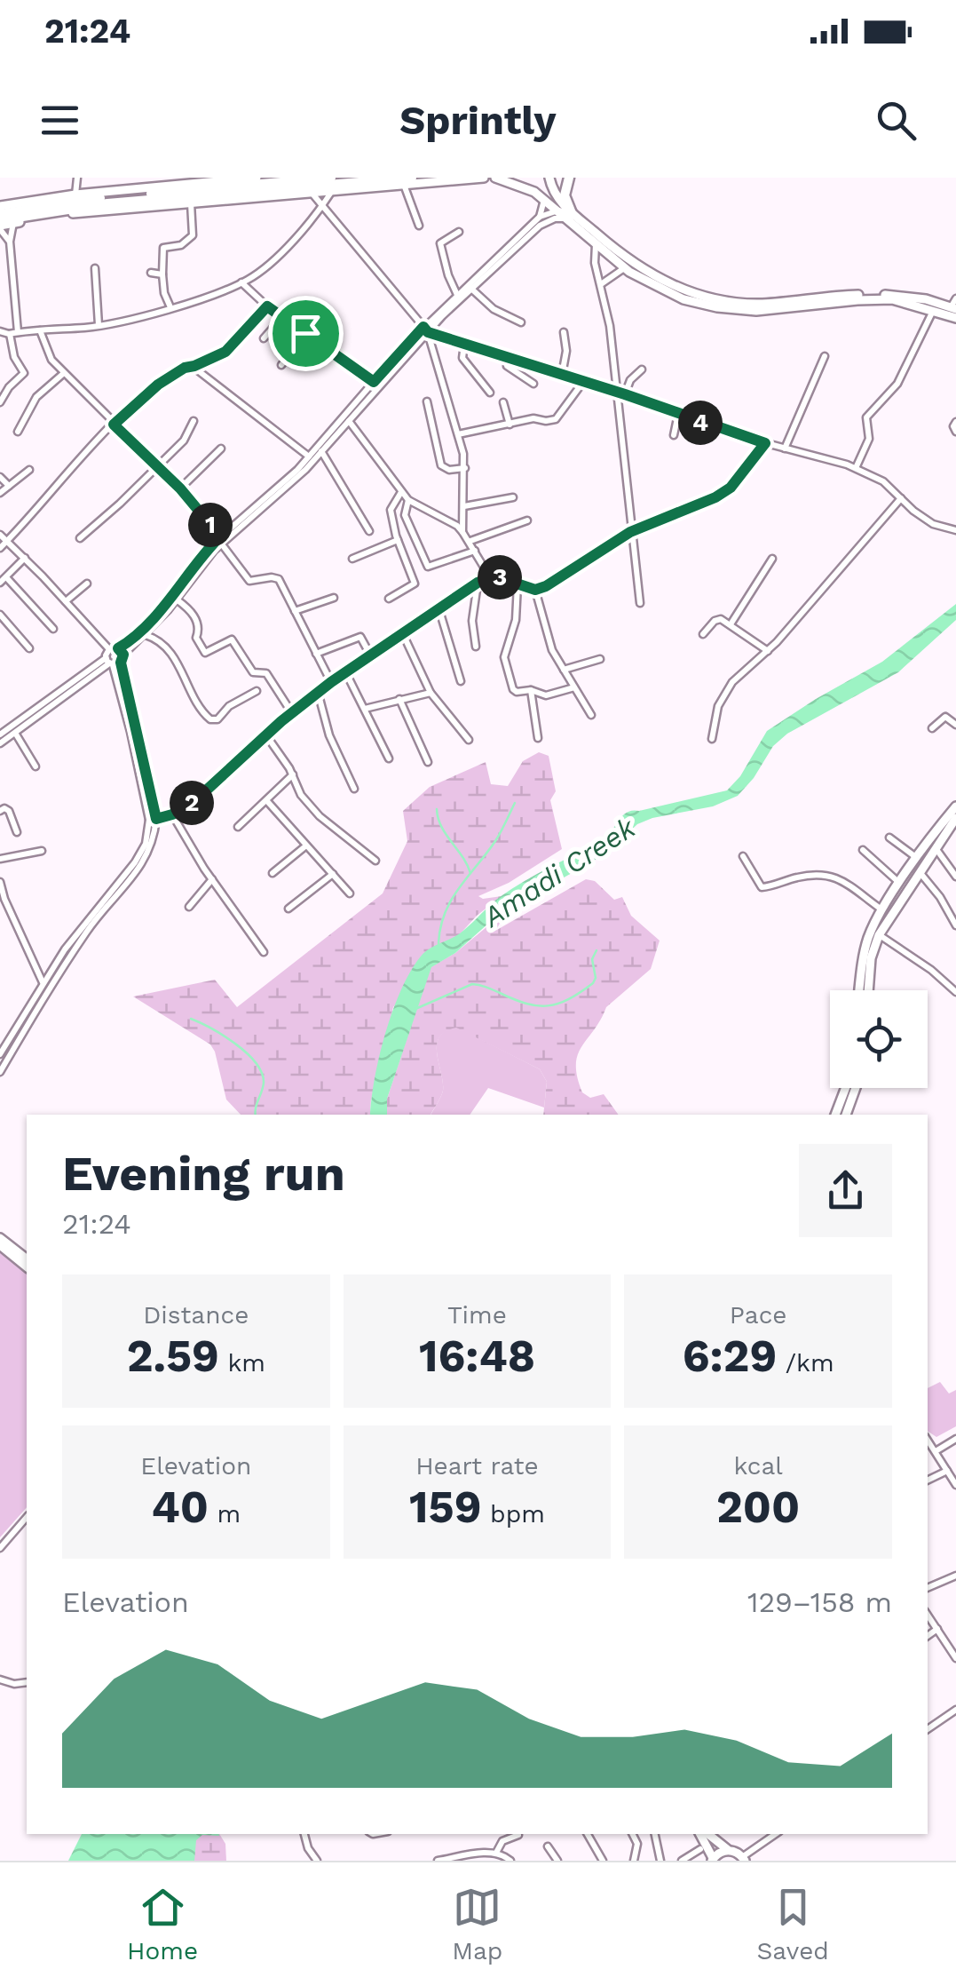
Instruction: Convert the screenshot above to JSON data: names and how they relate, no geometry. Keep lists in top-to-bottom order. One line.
{"water":["Amadi Creek"],"page":{"status":"21:24","header":"Sprintly","pins":["4","1","3","2"],"heading":["Evening run","21:24"],"stats":[["Distance","2.59 km"],["Time","16:48"],["Pace","6:29 /km"],["Elevation","40 m"],["Heart rate","159 bpm"],["kcal","200"]],"chart":["Elevation","129–158 m"],"tabs":["Home","Map","Saved"]}}
